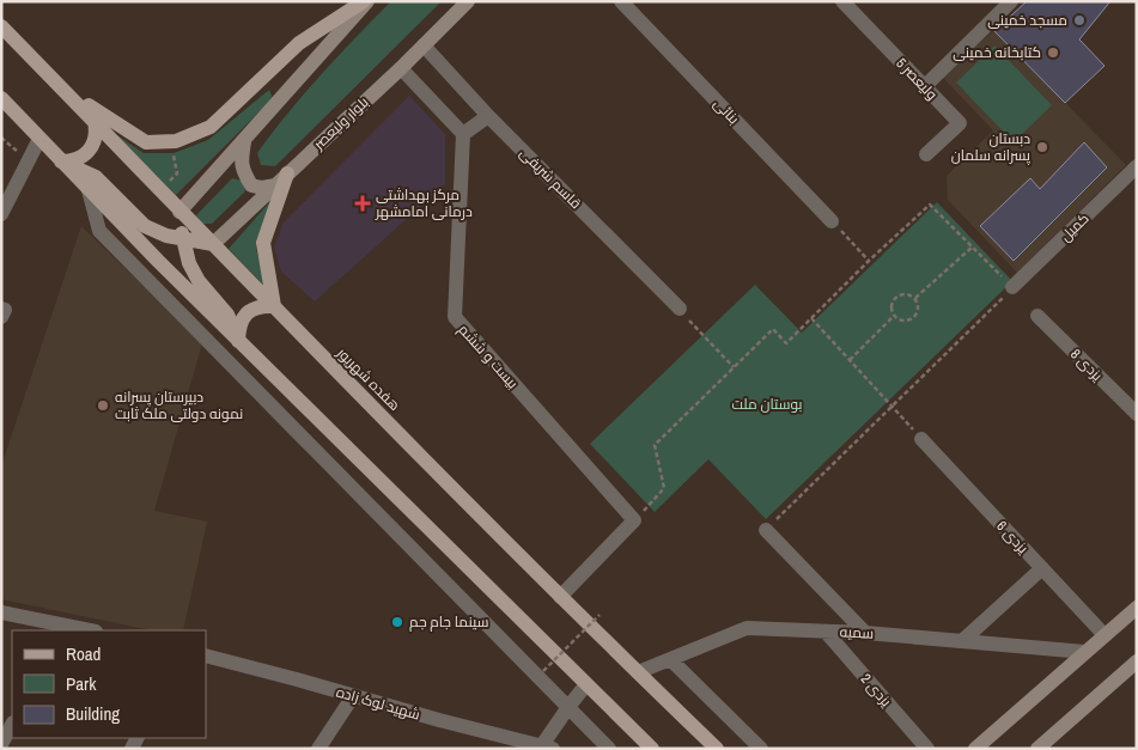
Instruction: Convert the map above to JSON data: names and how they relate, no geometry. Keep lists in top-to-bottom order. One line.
{"streets":{"main road":["بلوار ولیعصر","هفده شهریور"],"street":["ولیعصر 5","بنائی","قاسم شریفی","کمیل","بیست و ششم","یزدی 8","یزدی 6","سمیه","یزدی 2","شهید لوک زاده"]},"crossings":[["بلوار ولیعصر","قاسم شریفی"],["بلوار ولیعصر","هفده شهریور"],["هفده شهریور","سمیه"],["سمیه","یزدی 2"]],"parks":["بوستان ملت"],"places":{"other":["مسجد خمینی","کتابخانه خمینی","دبستان پسرانه سلمان","دبیرستان پسرانه نمونه دولتی ملک ثابت","سینما جام جم"],"health":["مرکز بهداشتی درمانی امامشهر"]},"legend":["Road","Park","Building"]}
